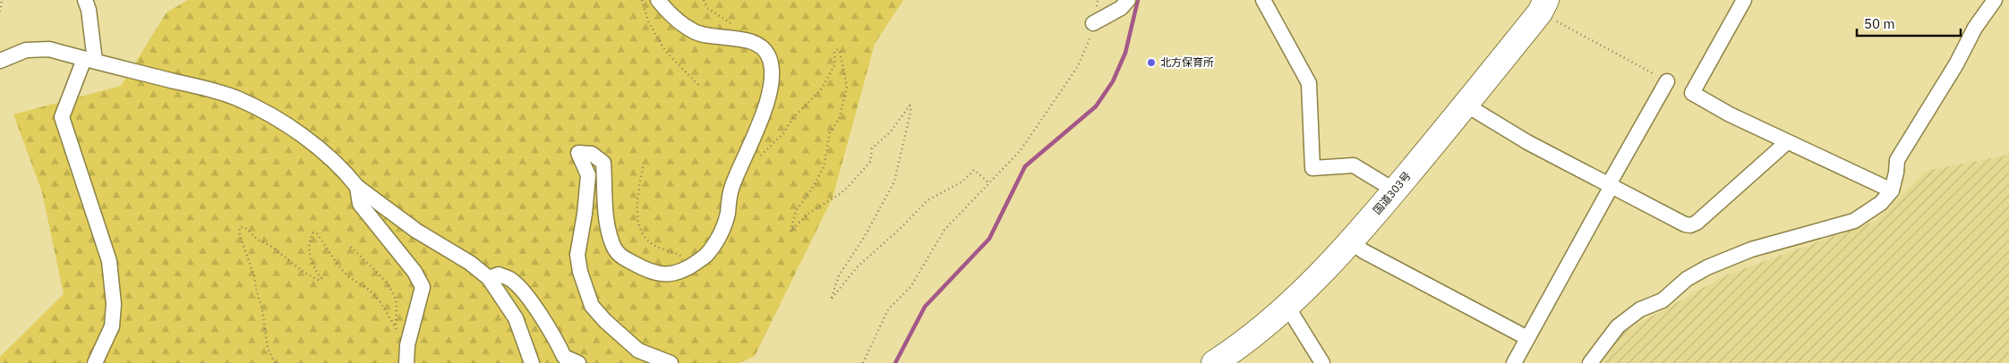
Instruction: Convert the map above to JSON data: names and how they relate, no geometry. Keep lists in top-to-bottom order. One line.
{"streets":{"highway":["国道303号"]},"places":["北方保育所"],"scale_bar":"50 m"}
